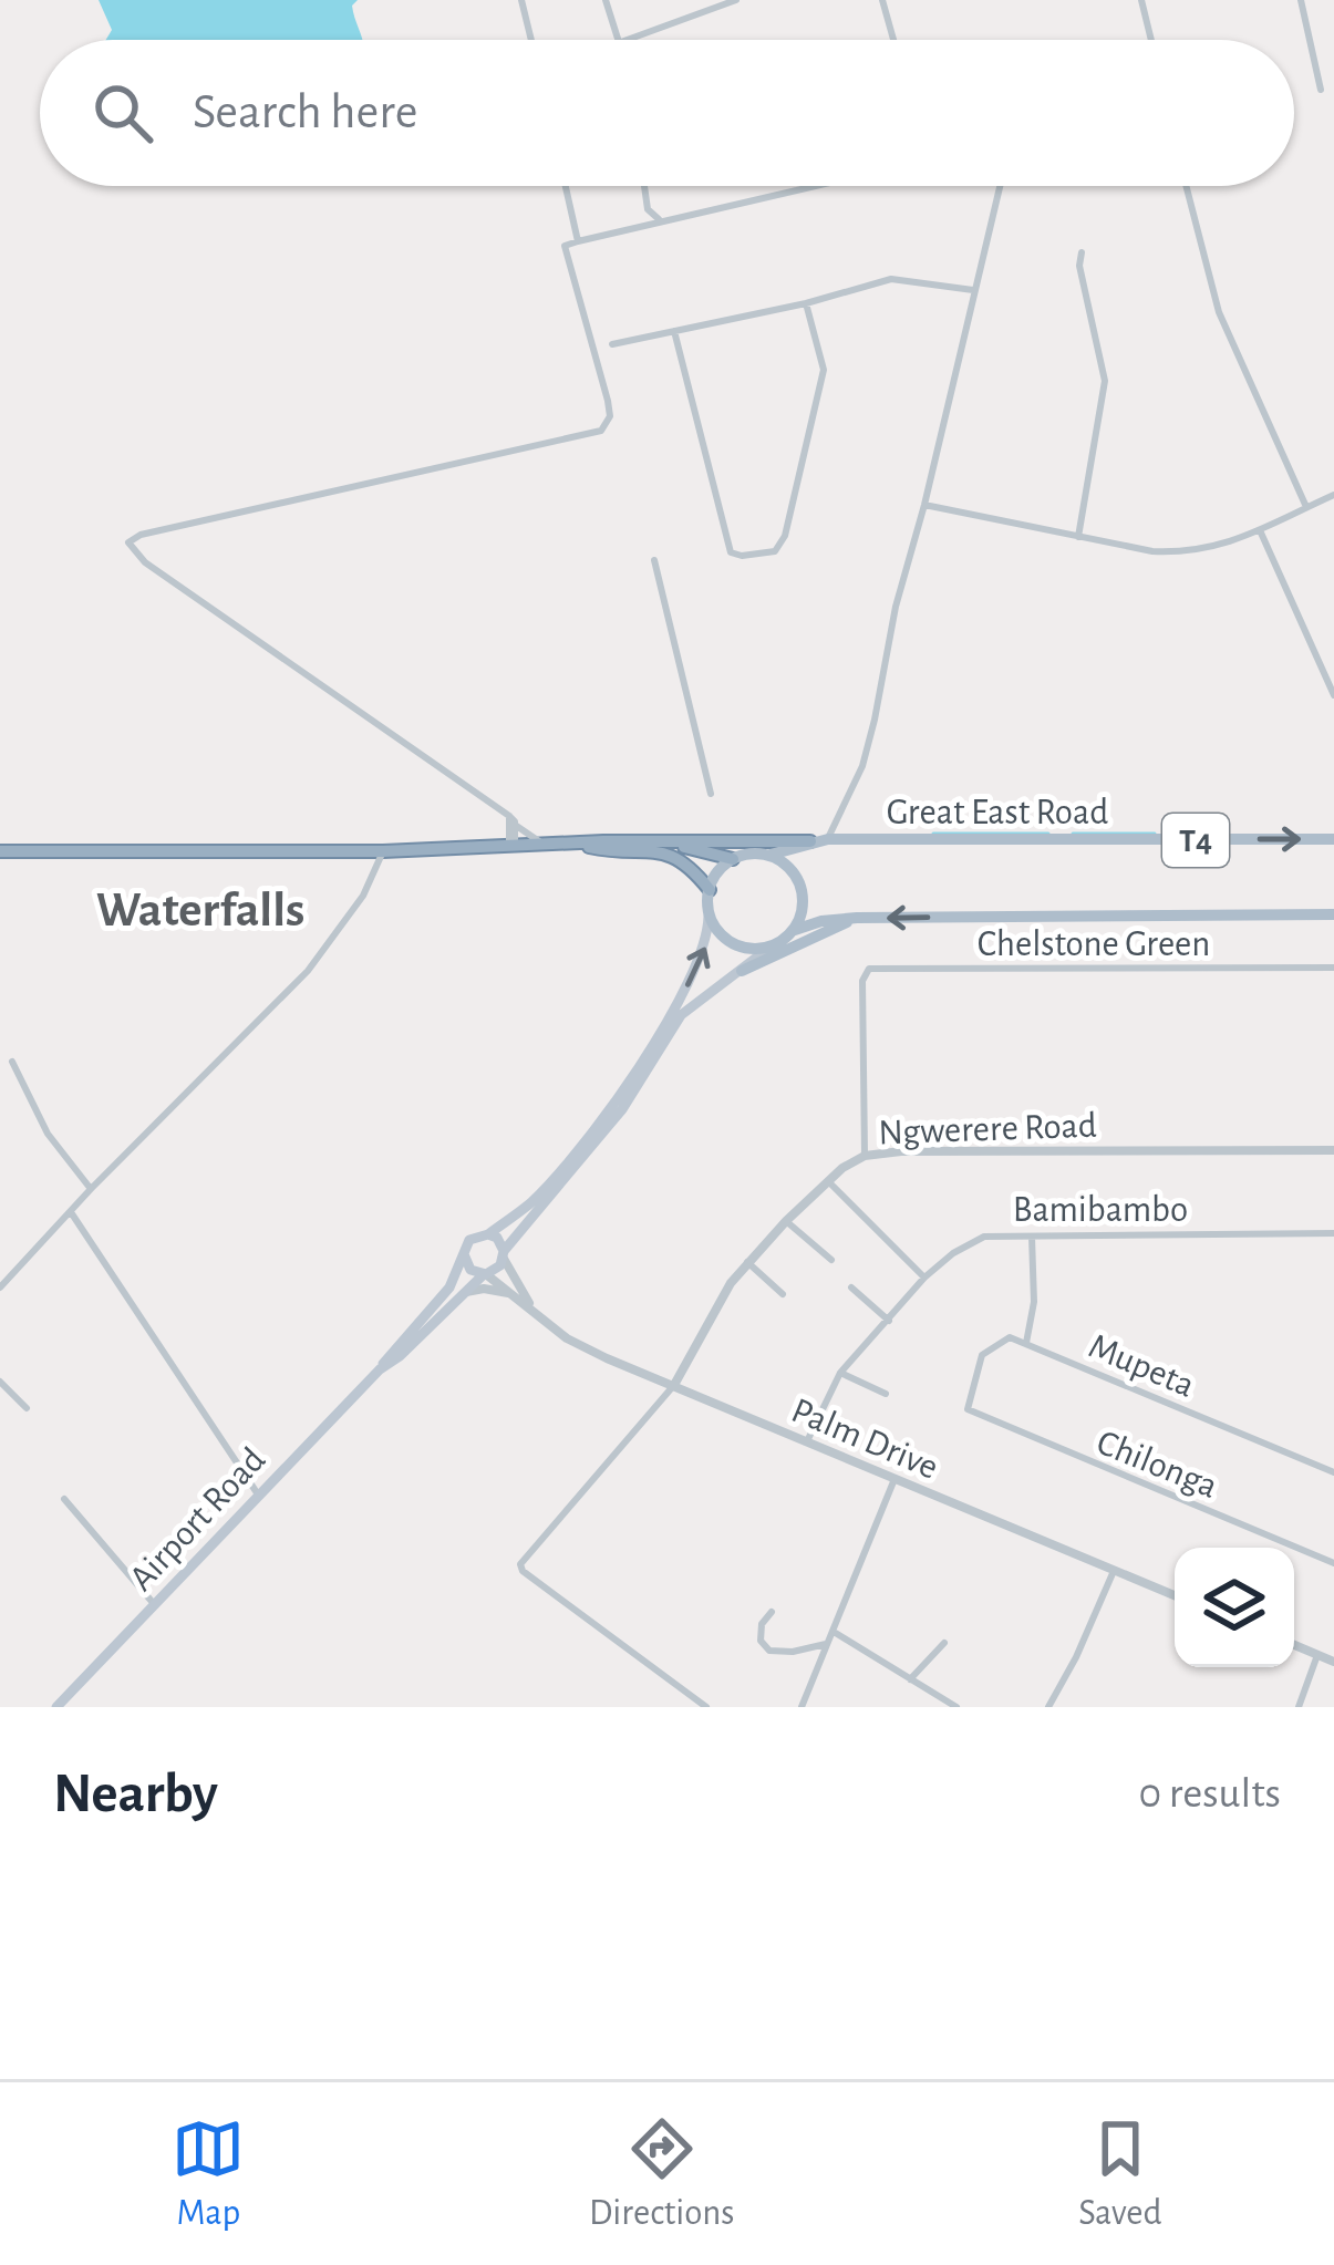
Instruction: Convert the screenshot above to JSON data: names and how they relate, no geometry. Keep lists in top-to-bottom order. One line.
{"streets":{"highway":["Great East Road"],"main road":["T4","Airport Road"],"street":["Chelstone Green","Ngwerere Road","Bamibambo","Mupeta","Palm Drive","Chilonga"]},"crossings":[["Great East Road","T4"],["Chelstone Green","Ngwerere Road"],["Ngwerere Road","Palm Drive"],["Bamibambo","Palm Drive"],["Mupeta","Chilonga"],["Palm Drive","Airport Road"]],"districts":["Waterfalls"],"page":{"search":"Search here","heading":["Nearby","0 results"],"nav":["Map","Directions","Saved"]}}
